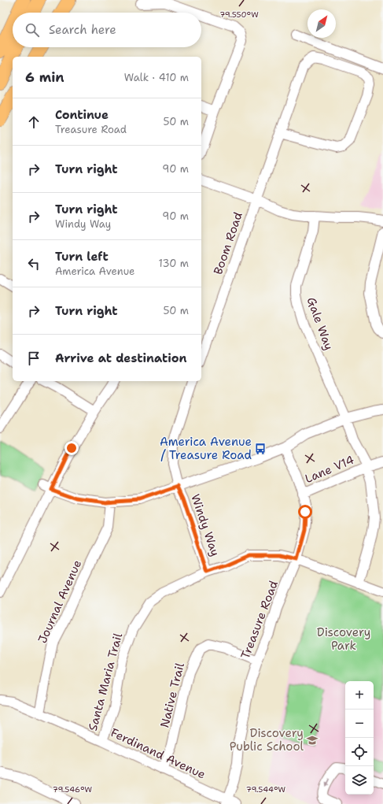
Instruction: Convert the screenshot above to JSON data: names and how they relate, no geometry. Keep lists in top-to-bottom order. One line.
{"streets":{"street":["Boom Road","Gale Way","Lane V14","Windy Way","Journal Avenue","Treasure Road","Santa Maria Trail","Native Trail","Ferdinand Avenue"]},"crossings":[["Gale Way","Lane V14"],["Gale Way","Santa Maria Trail"],["Lane V14","Treasure Road"],["Windy Way","Santa Maria Trail"],["Journal Avenue","Ferdinand Avenue"],["Treasure Road","Santa Maria Trail"],["Treasure Road","Native Trail"],["Treasure Road","Ferdinand Avenue"],["Santa Maria Trail","Ferdinand Avenue"],["Native Trail","Ferdinand Avenue"]],"parks":["Discovery Park"],"places":{"bus stop":["America Avenue / Treasure Road"],"school or university":["Discovery Public School"]},"north":"top right","page":{"search":"Search here","heading":["6 min","Walk · 410 m"],"list":[["Continue","Treasure Road","50 m"],["Turn right","90 m"],["Turn right","Windy Way","90 m"],["Turn left","America Avenue","130 m"],["Turn right","50 m"],"Arrive at destination"],"map_buttons":["+","−"]},"coordinates":["79.550°W","79.546°W","79.544°W"]}
